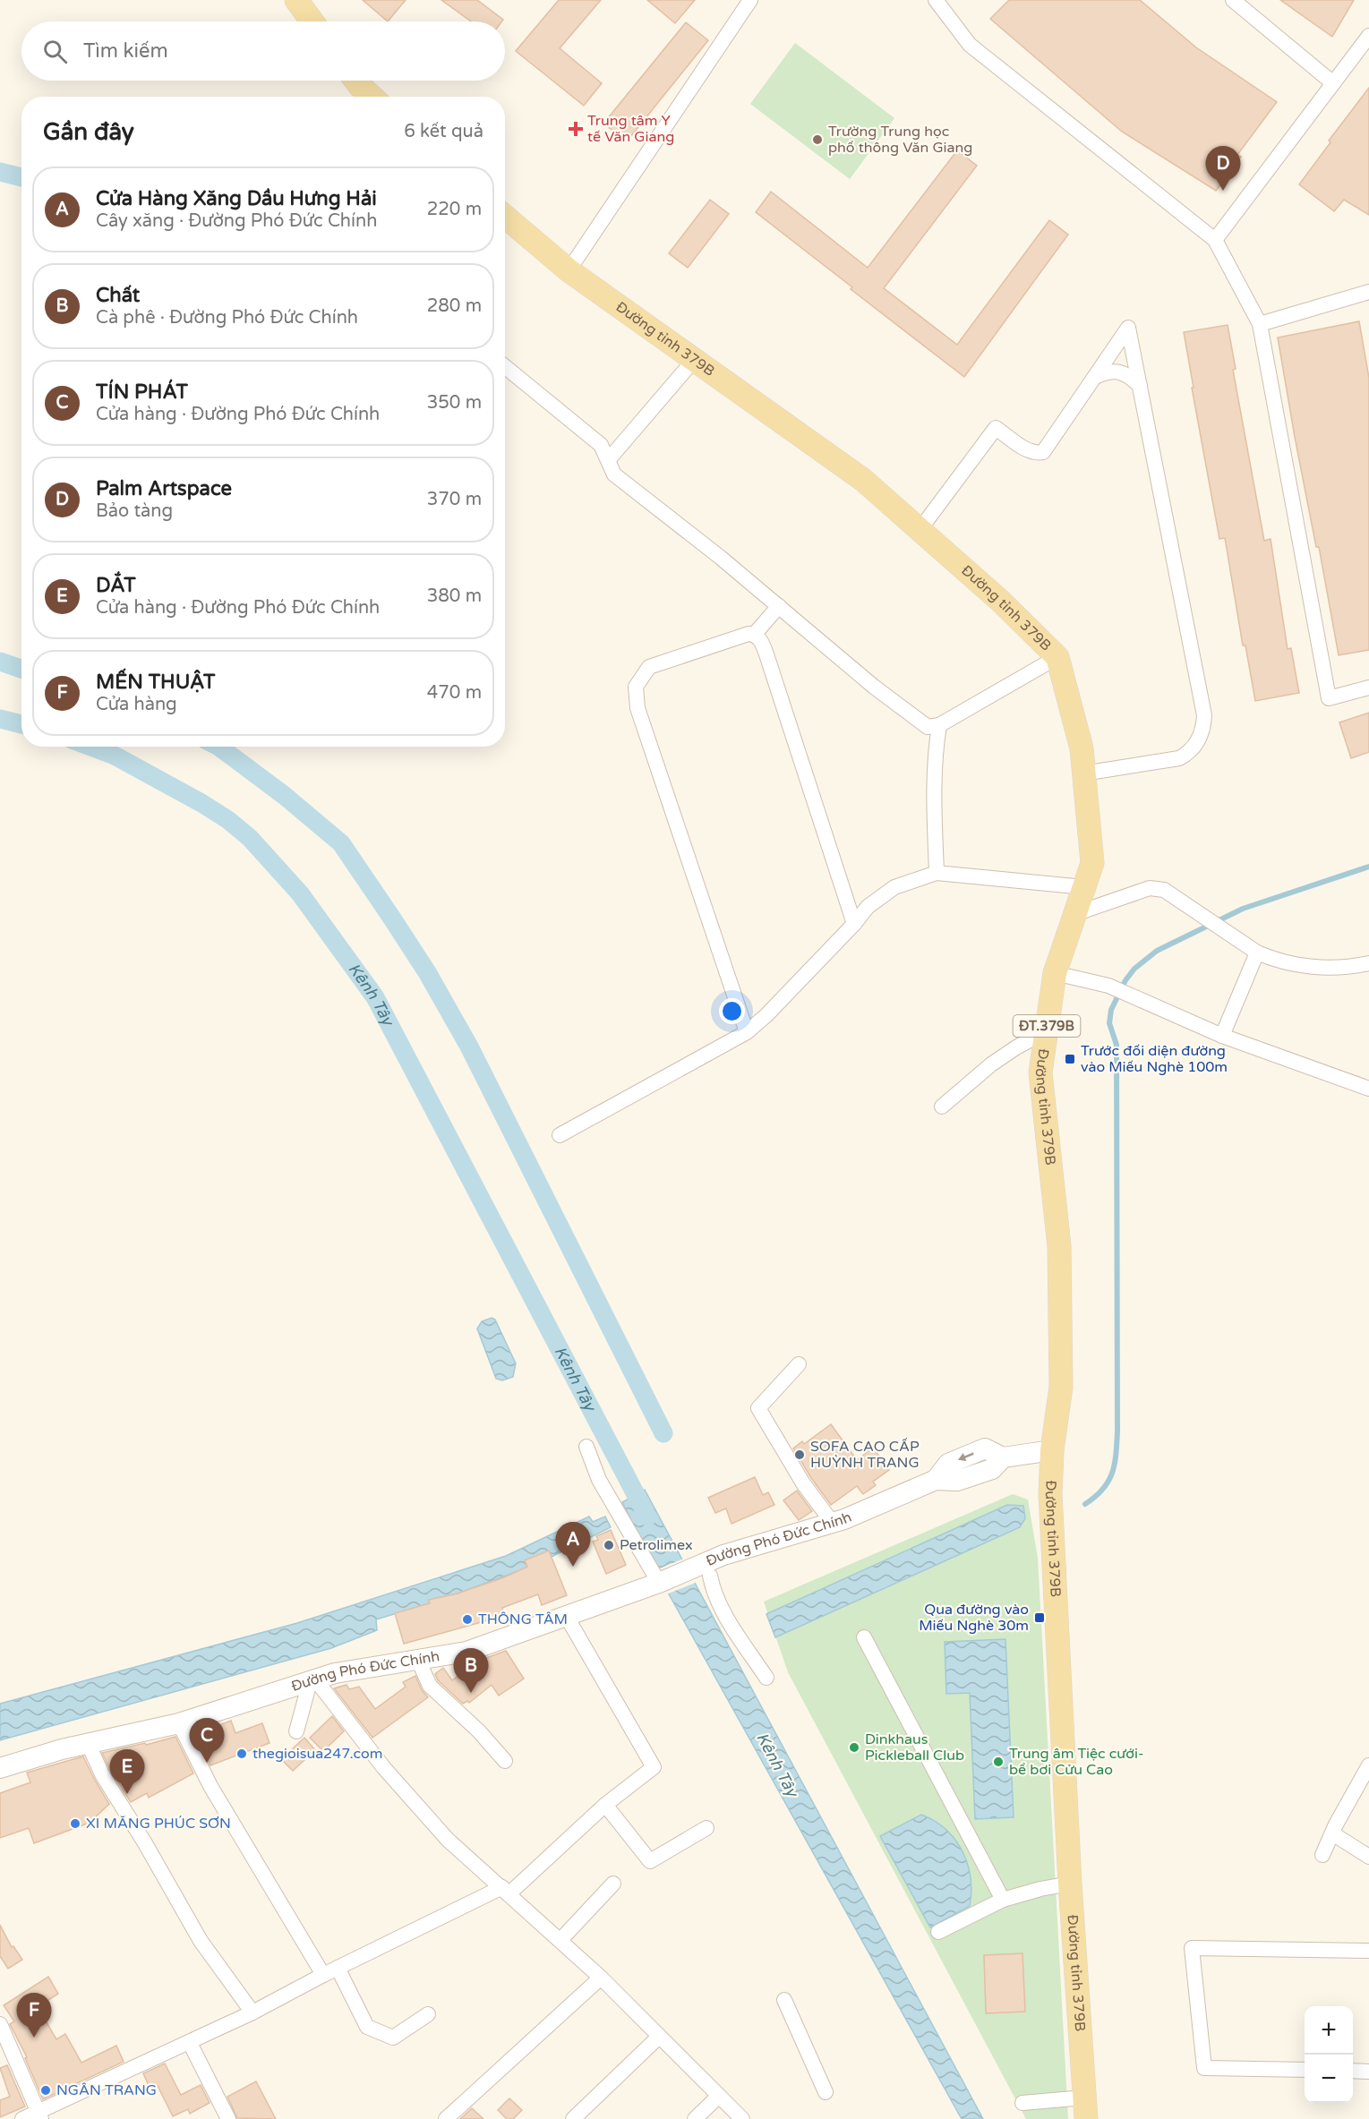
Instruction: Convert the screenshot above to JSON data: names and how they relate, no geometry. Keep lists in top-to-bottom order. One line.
{"streets":{"main road":["Đường tỉnh 379B","ĐT.379B","Đường Phó Đức Chính"]},"crossings":[["Đường tỉnh 379B","Đường Phó Đức Chính"]],"water":["Kênh Tây"],"places":{"health":["Trung tâm Y tế Văn Giang"],"other":["Trường Trung học phổ thông Văn Giang","SOFA CAO CẤP HUỲNH TRANG","Petrolimex","THÔNG TÂM","Dinkhaus Pickleball Club","thegioisua247.com","Trung âm Tiệc cưới- bể bơi Cửu Cao","XI MĂNG PHÚC SƠN","NGÂN TRANG"],"transit":["Trước đối diện đường vào Miếu Nghè 100m","Qua đường vào Miếu Nghè 30m"]},"page":{"search":"Tìm kiếm","heading":["Gần đây","6 kết quả"],"pins":["D","A","B","C","E","F"],"list":[{"mark":"A","name":"Cửa Hàng Xăng Dầu Hưng Hải","note":"Cây xăng · Đường Phó Đức Chính","value":"220 m"},{"mark":"B","name":"Chất","note":"Cà phê · Đường Phó Đức Chính","value":"280 m"},{"mark":"C","name":"TÍN PHÁT","note":"Cửa hàng · Đường Phó Đức Chính","value":"350 m"},{"mark":"D","name":"Palm Artspace","note":"Bảo tàng","value":"370 m"},{"mark":"E","name":"DẮT","note":"Cửa hàng · Đường Phó Đức Chính","value":"380 m"},{"mark":"F","name":"MẾN THUẬT","note":"Cửa hàng","value":"470 m"}],"map_buttons":["+","−"]}}
